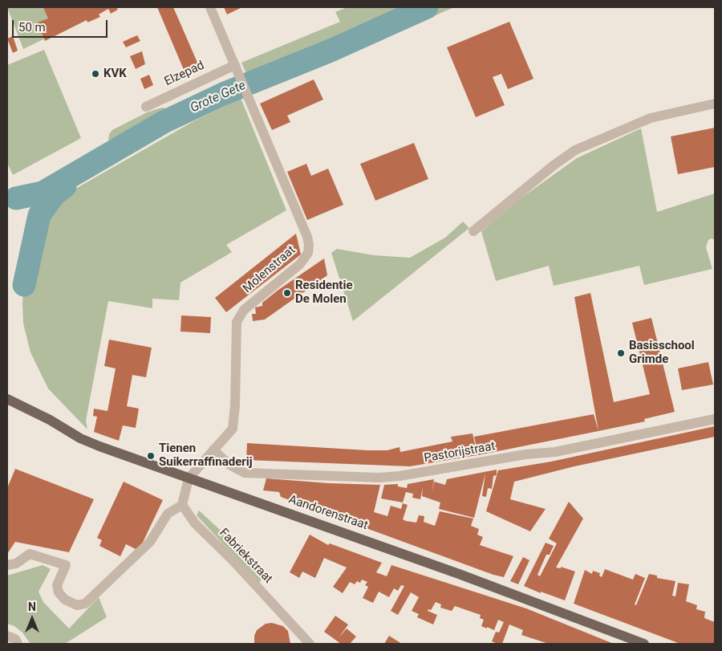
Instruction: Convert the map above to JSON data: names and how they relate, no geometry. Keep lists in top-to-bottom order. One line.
{"streets":{"main road":["Aandorenstraat"],"street":["Elzepad","Molenstraat","Pastorijstraat","Fabriekstraat"]},"crossings":[["Elzepad","Molenstraat"],["Molenstraat","Pastorijstraat"],["Molenstraat","Aandorenstraat"]],"water":["Grote Gete"],"places":["KVK","Residentie De Molen","Basisschool Grimde","Tienen Suikerraffinaderij"],"scale_bar":"50 m","north":"top"}
